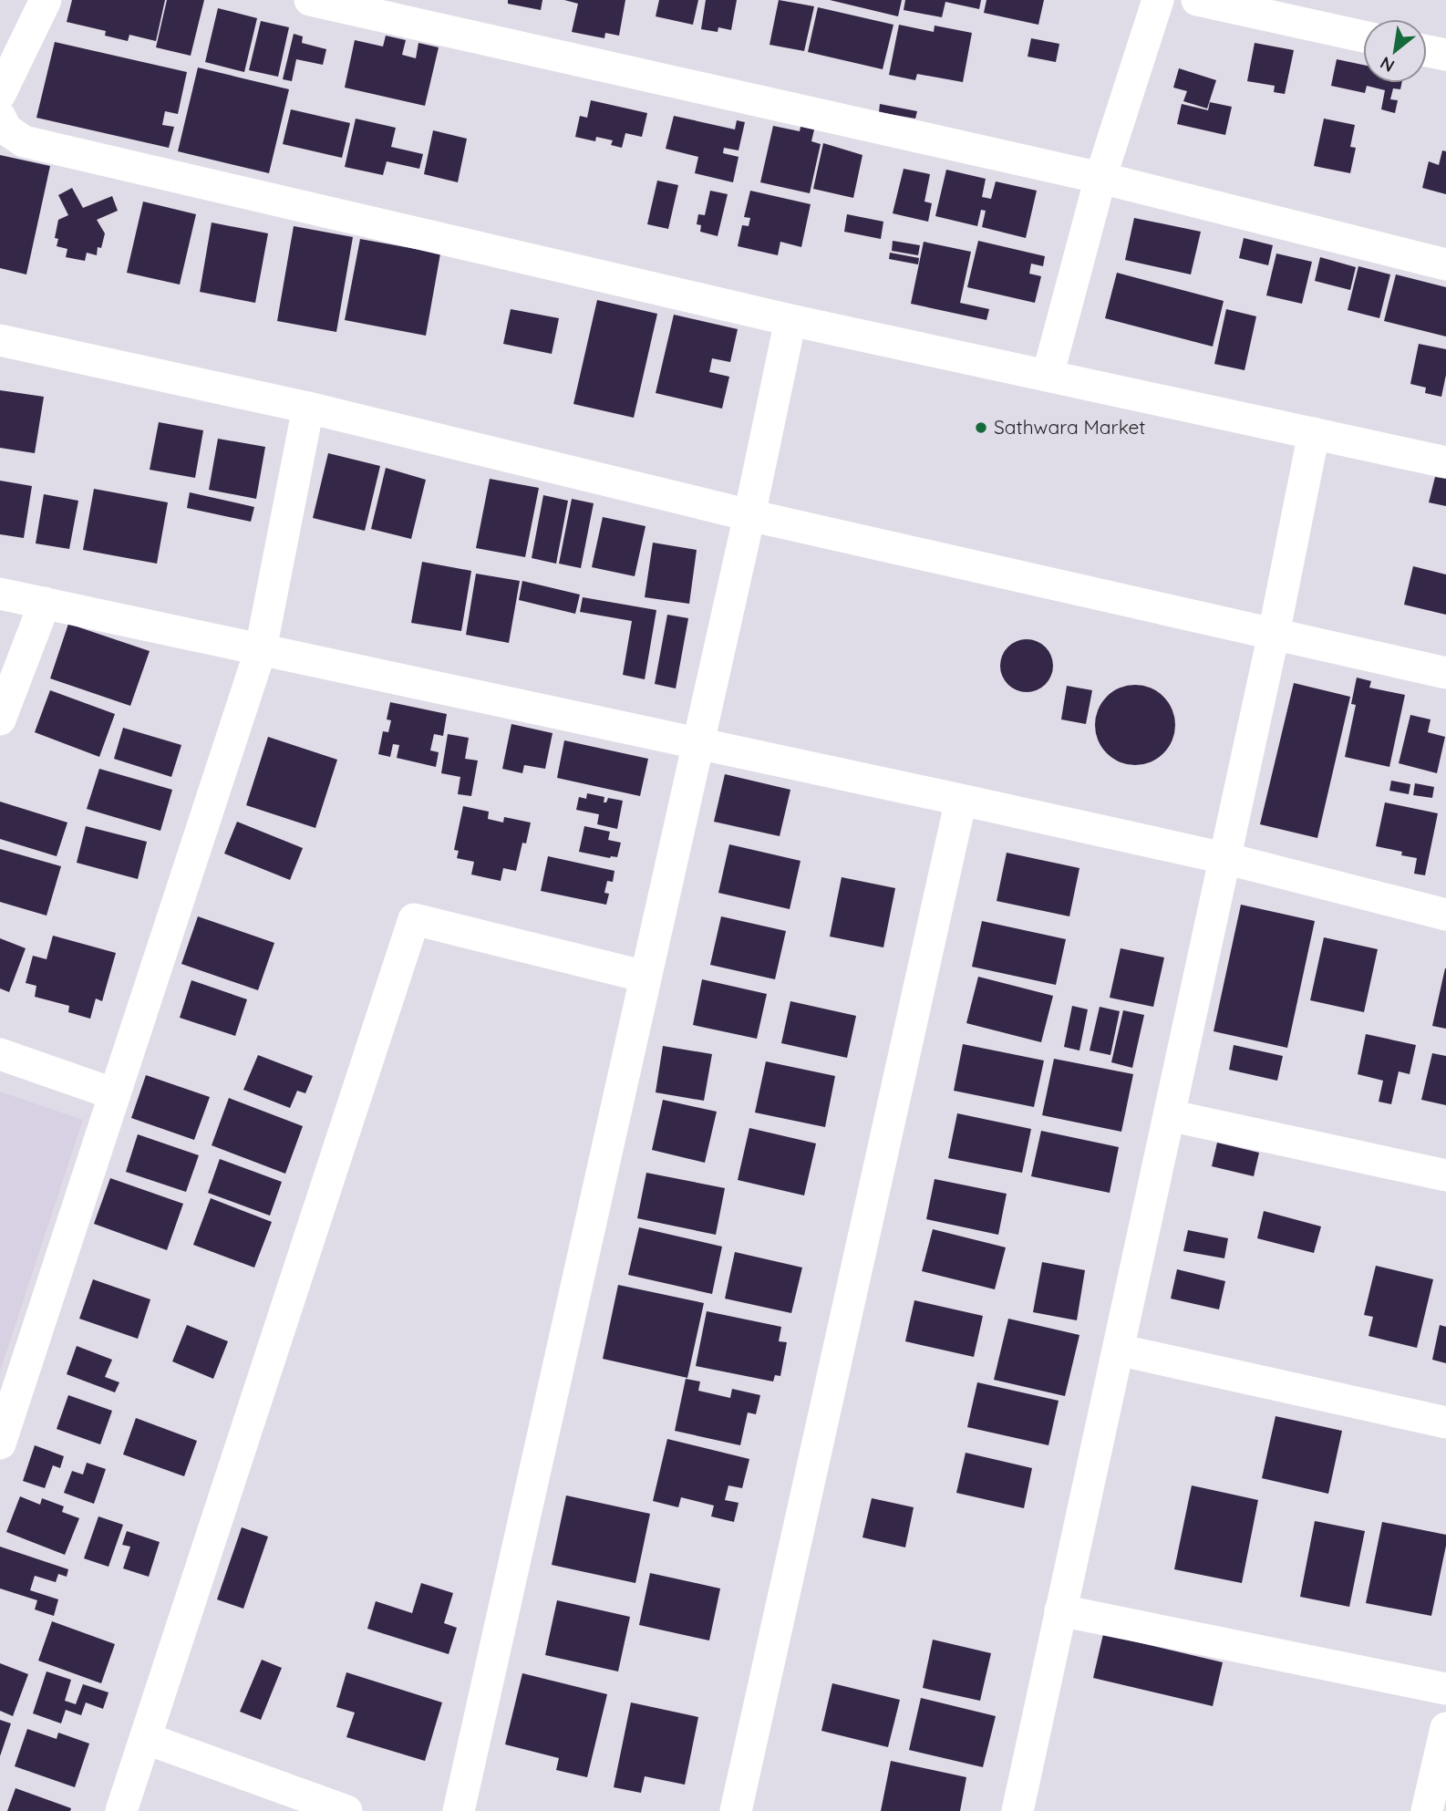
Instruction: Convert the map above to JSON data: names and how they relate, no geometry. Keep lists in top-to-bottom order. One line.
{"places":["Sathwara Market"],"north":"bottom left"}
